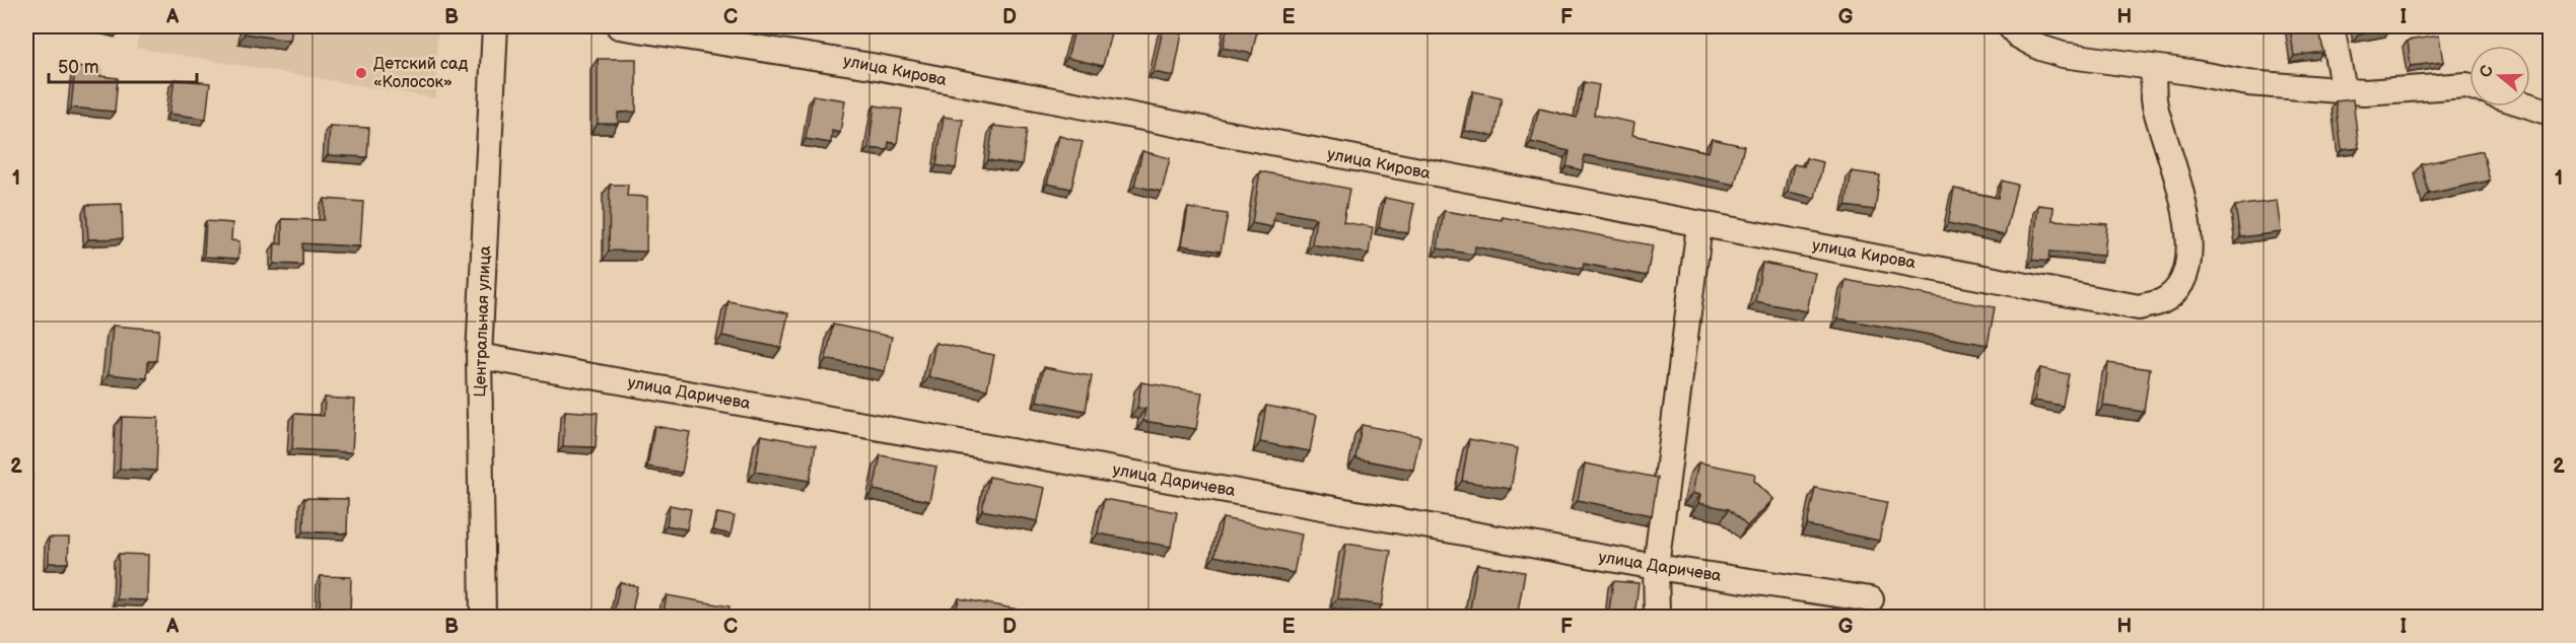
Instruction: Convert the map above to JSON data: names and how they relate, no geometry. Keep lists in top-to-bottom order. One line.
{"streets":{"street":["улица Кирова","Центральная улица","улица Даричева"]},"crossings":[["Центральная улица","улица Даричева"]],"places":["Детский сад «Колосок»"],"scale_bar":"50 m","north":"left","grid":{"columns":["A","B","C","D","E","F","G","H","I"],"rows":["1","2"]}}
